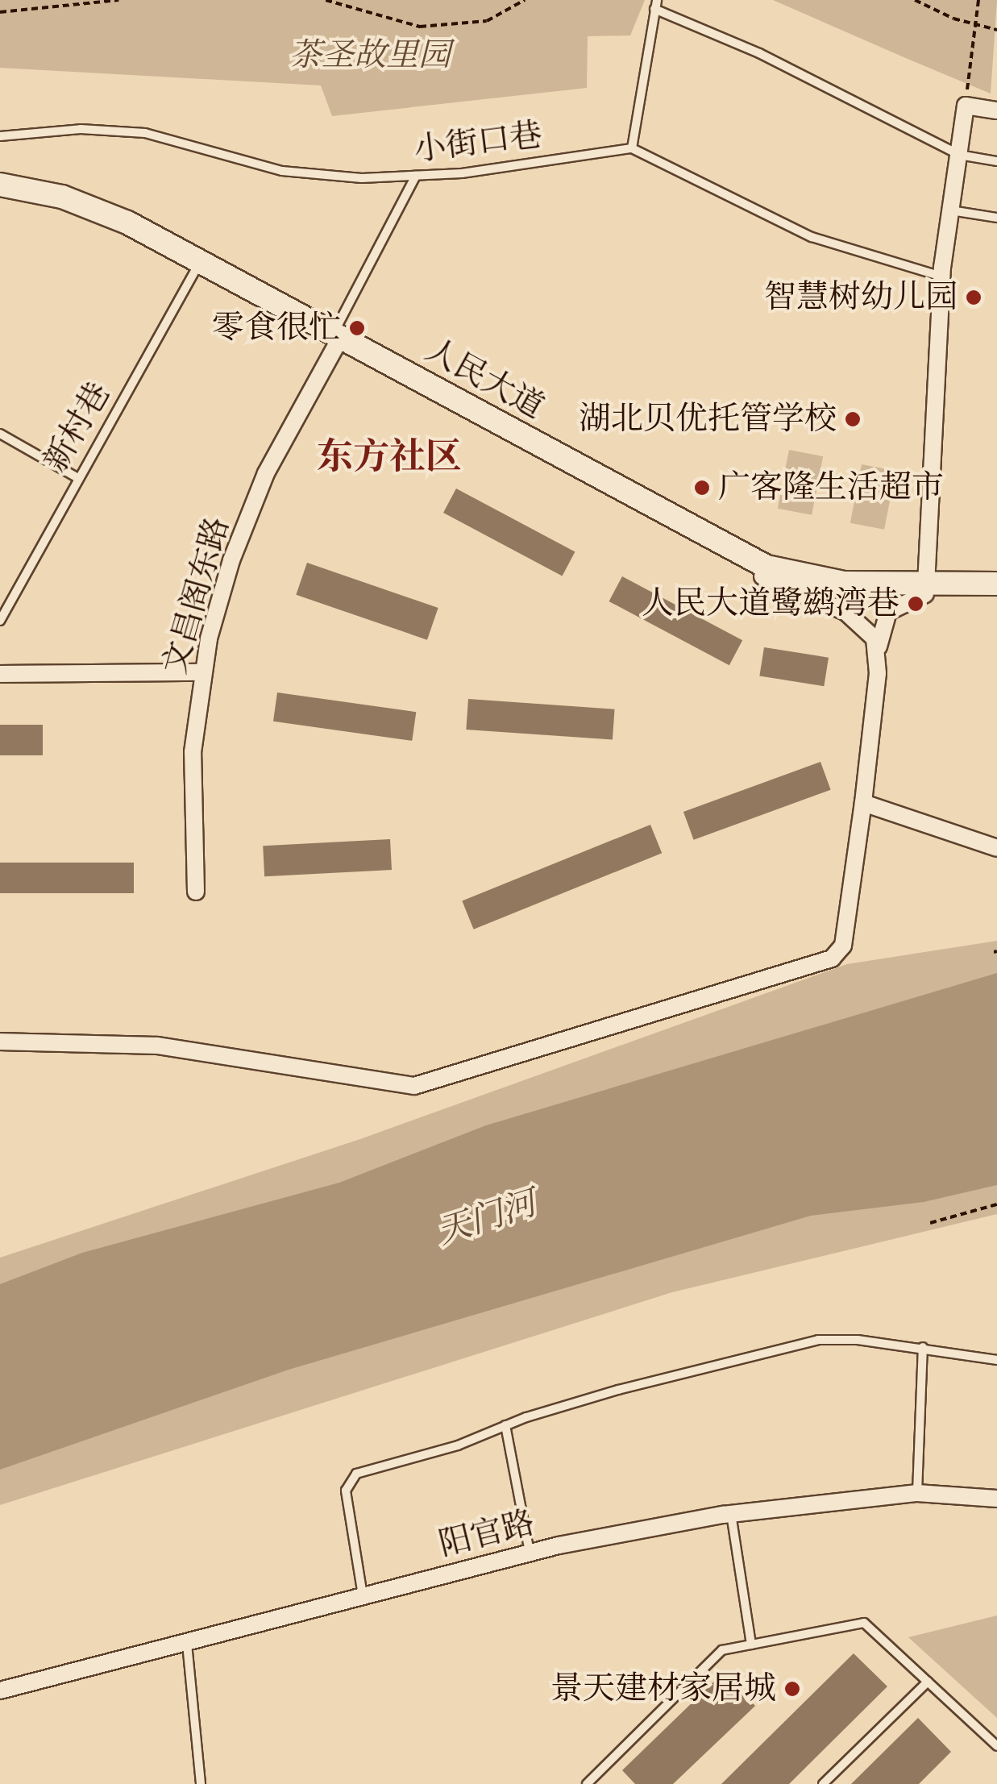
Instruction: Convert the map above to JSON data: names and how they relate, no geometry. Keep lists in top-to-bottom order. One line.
{"streets":{"main road":["人民大道"],"street":["文昌阁东路","阳官路"],"lane":["小街口巷","新村巷"]},"crossings":[["人民大道","新村巷"],["人民大道","文昌阁东路"]],"districts":["东方社区"],"water":["天门河"],"parks":["茶圣故里园"],"places":["智慧树幼儿园","零食很忙","湖北贝优托管学校","广客隆生活超市","人民大道鹭鹚湾巷","景天建材家居城"]}
